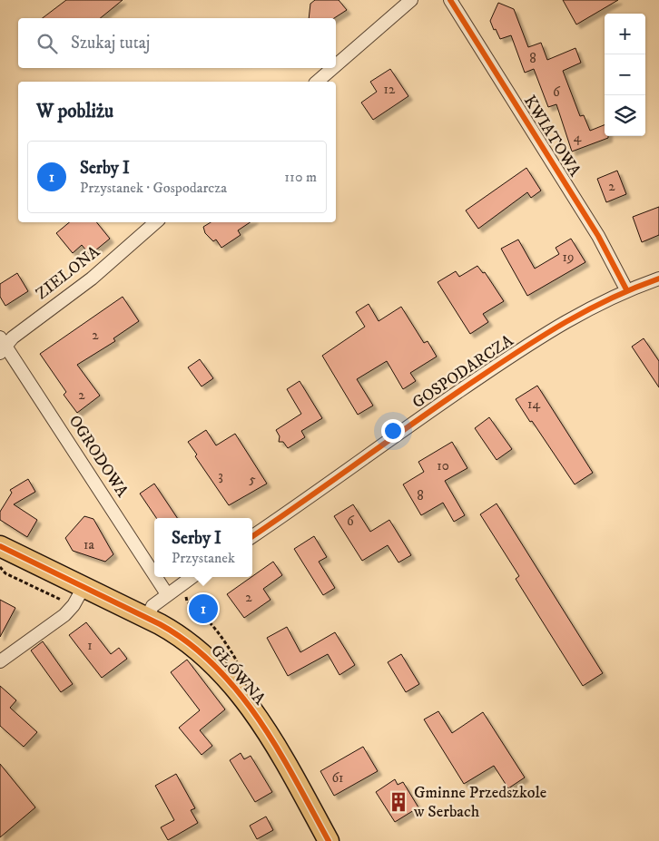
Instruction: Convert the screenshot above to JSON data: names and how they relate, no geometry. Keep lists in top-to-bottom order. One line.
{"streets":{"main road":["GŁÓWNA"],"street":["KWIATOWA","ZIELONA","GOSPODARCZA","OGRODOWA"]},"crossings":[["KWIATOWA","GOSPODARCZA"],["ZIELONA","OGRODOWA"]],"places":{"building":["Gminne Przedszkole w Serbach"]},"house_numbers":["8","12","6","4","2","19","2","2","14","10","3","5","8","6","1a","2","1","61"],"page":{"map_buttons":["+","−"],"search":"Szukaj tutaj","heading":"W pobliżu","list":[{"mark":"1","name":"Serby I","note":"Przystanek · Gospodarcza","value":"110 m"}],"popup":["Serby I","Przystanek"],"pins":"1"}}
